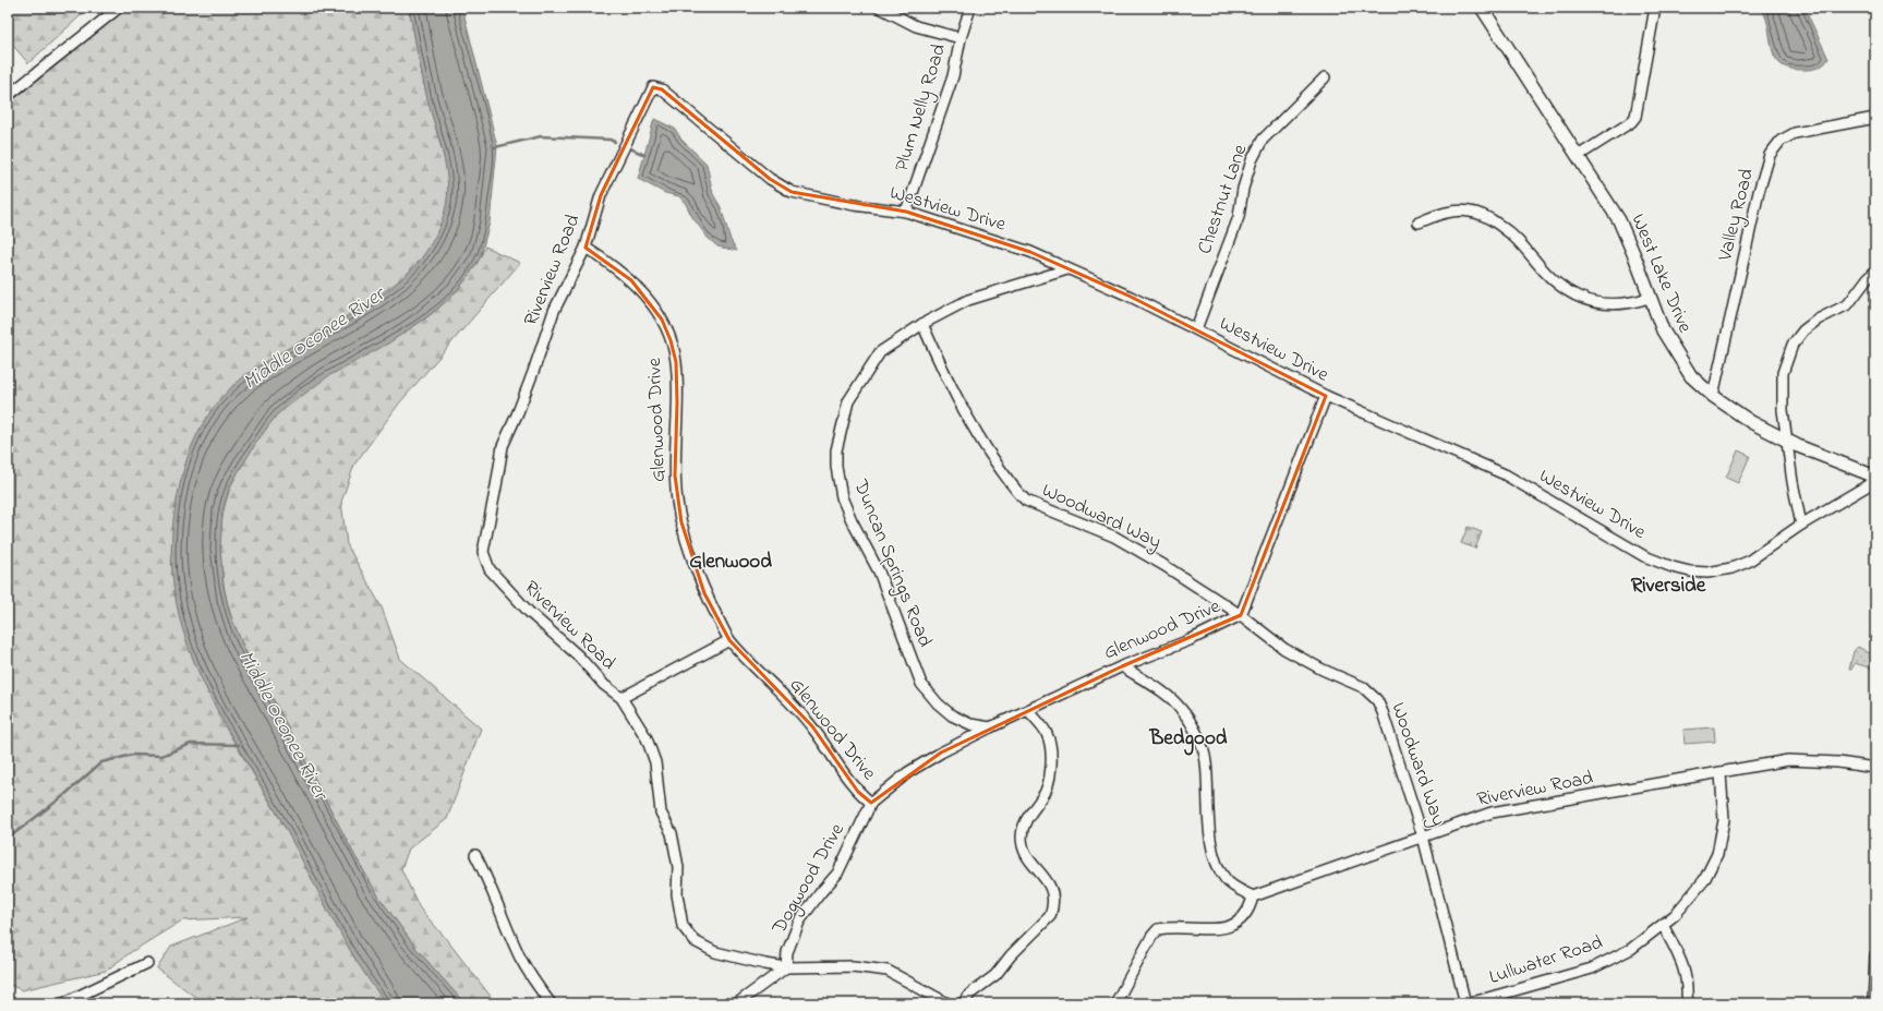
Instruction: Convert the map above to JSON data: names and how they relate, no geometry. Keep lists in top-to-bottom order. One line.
{"streets":{"main road":["West Lake Drive"],"street":["Plum Nelly Road","Chestnut Lane","Westview Drive","Valley Road","Riverview Road","Glenwood Drive","Woodward Way","Duncan Springs Road","Dogwood Drive","Lullwater Road"]},"crossings":[["Plum Nelly Road","Westview Drive"],["Chestnut Lane","Westview Drive"],["Westview Drive","Riverview Road"],["Westview Drive","Glenwood Drive"],["Westview Drive","Duncan Springs Road"],["Valley Road","West Lake Drive"],["Riverview Road","Glenwood Drive"],["Riverview Road","Woodward Way"],["Riverview Road","Dogwood Drive"],["Riverview Road","Lullwater Road"],["Glenwood Drive","Woodward Way"],["Glenwood Drive","Duncan Springs Road"],["Glenwood Drive","Dogwood Drive"],["Woodward Way","Duncan Springs Road"],["Woodward Way","Lullwater Road"]],"districts":["Glenwood","Riverside","Bedgood"],"water":["Middle Oconee River"]}
